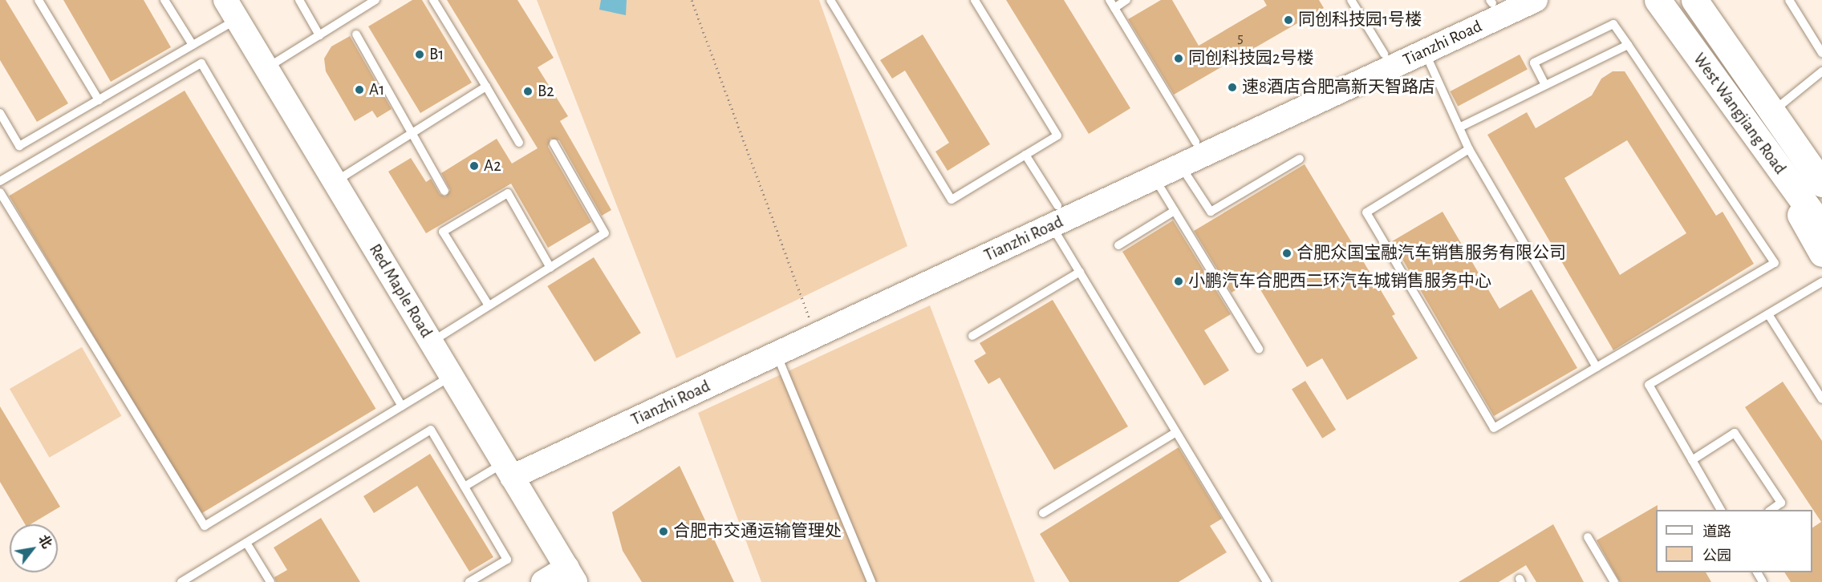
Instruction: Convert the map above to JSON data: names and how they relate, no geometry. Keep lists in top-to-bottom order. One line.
{"streets":{"main road":["West Wangjiang Road"],"street":["Tianzhi Road","Red Maple Road"]},"crossings":[["Tianzhi Road","Red Maple Road"]],"places":["同创科技园1号楼","B1","同创科技园2号楼","速8酒店合肥高新天智路店","A1","B2","A2","合肥众国宝融汽车销售服务有限公司","小鹏汽车合肥西二环汽车城销售服务中心","合肥市交通运输管理处"],"house_numbers":["5"],"legend":["道路","公园"],"north":"top right"}
